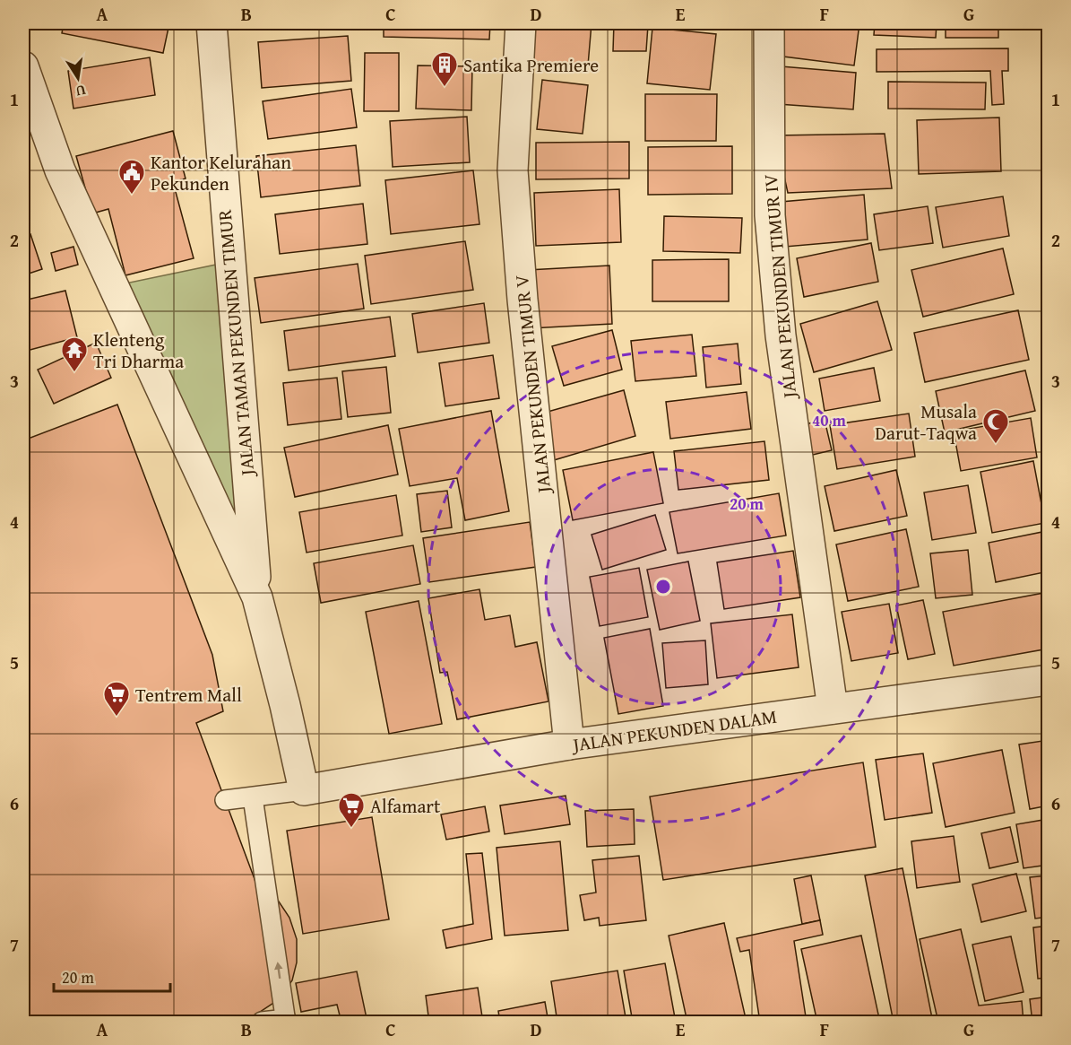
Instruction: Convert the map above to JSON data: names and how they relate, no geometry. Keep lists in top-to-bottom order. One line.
{"streets":{"street":["JALAN PEKUNDEN TIMUR IV","JALAN TAMAN PEKUNDEN TIMUR","JALAN PEKUNDEN TIMUR V","JALAN PEKUNDEN DALAM"]},"crossings":[["JALAN PEKUNDEN TIMUR IV","JALAN PEKUNDEN DALAM"],["JALAN TAMAN PEKUNDEN TIMUR","JALAN PEKUNDEN DALAM"],["JALAN PEKUNDEN TIMUR V","JALAN PEKUNDEN DALAM"]],"places":{"building":["Santika Premiere"],"public building":["Kantor Kelurahan Pekunden"],"temple":["Klenteng Tri Dharma"],"mosque":["Musala Darut-Taqwa"],"supermarket":["Tentrem Mall","Alfamart"]},"scale_bar":"20 m","north":"bottom","grid":{"columns":["A","B","C","D","E","F","G"],"rows":["1","2","3","4","5","6","7"]},"rings":["40 m","20 m"]}
